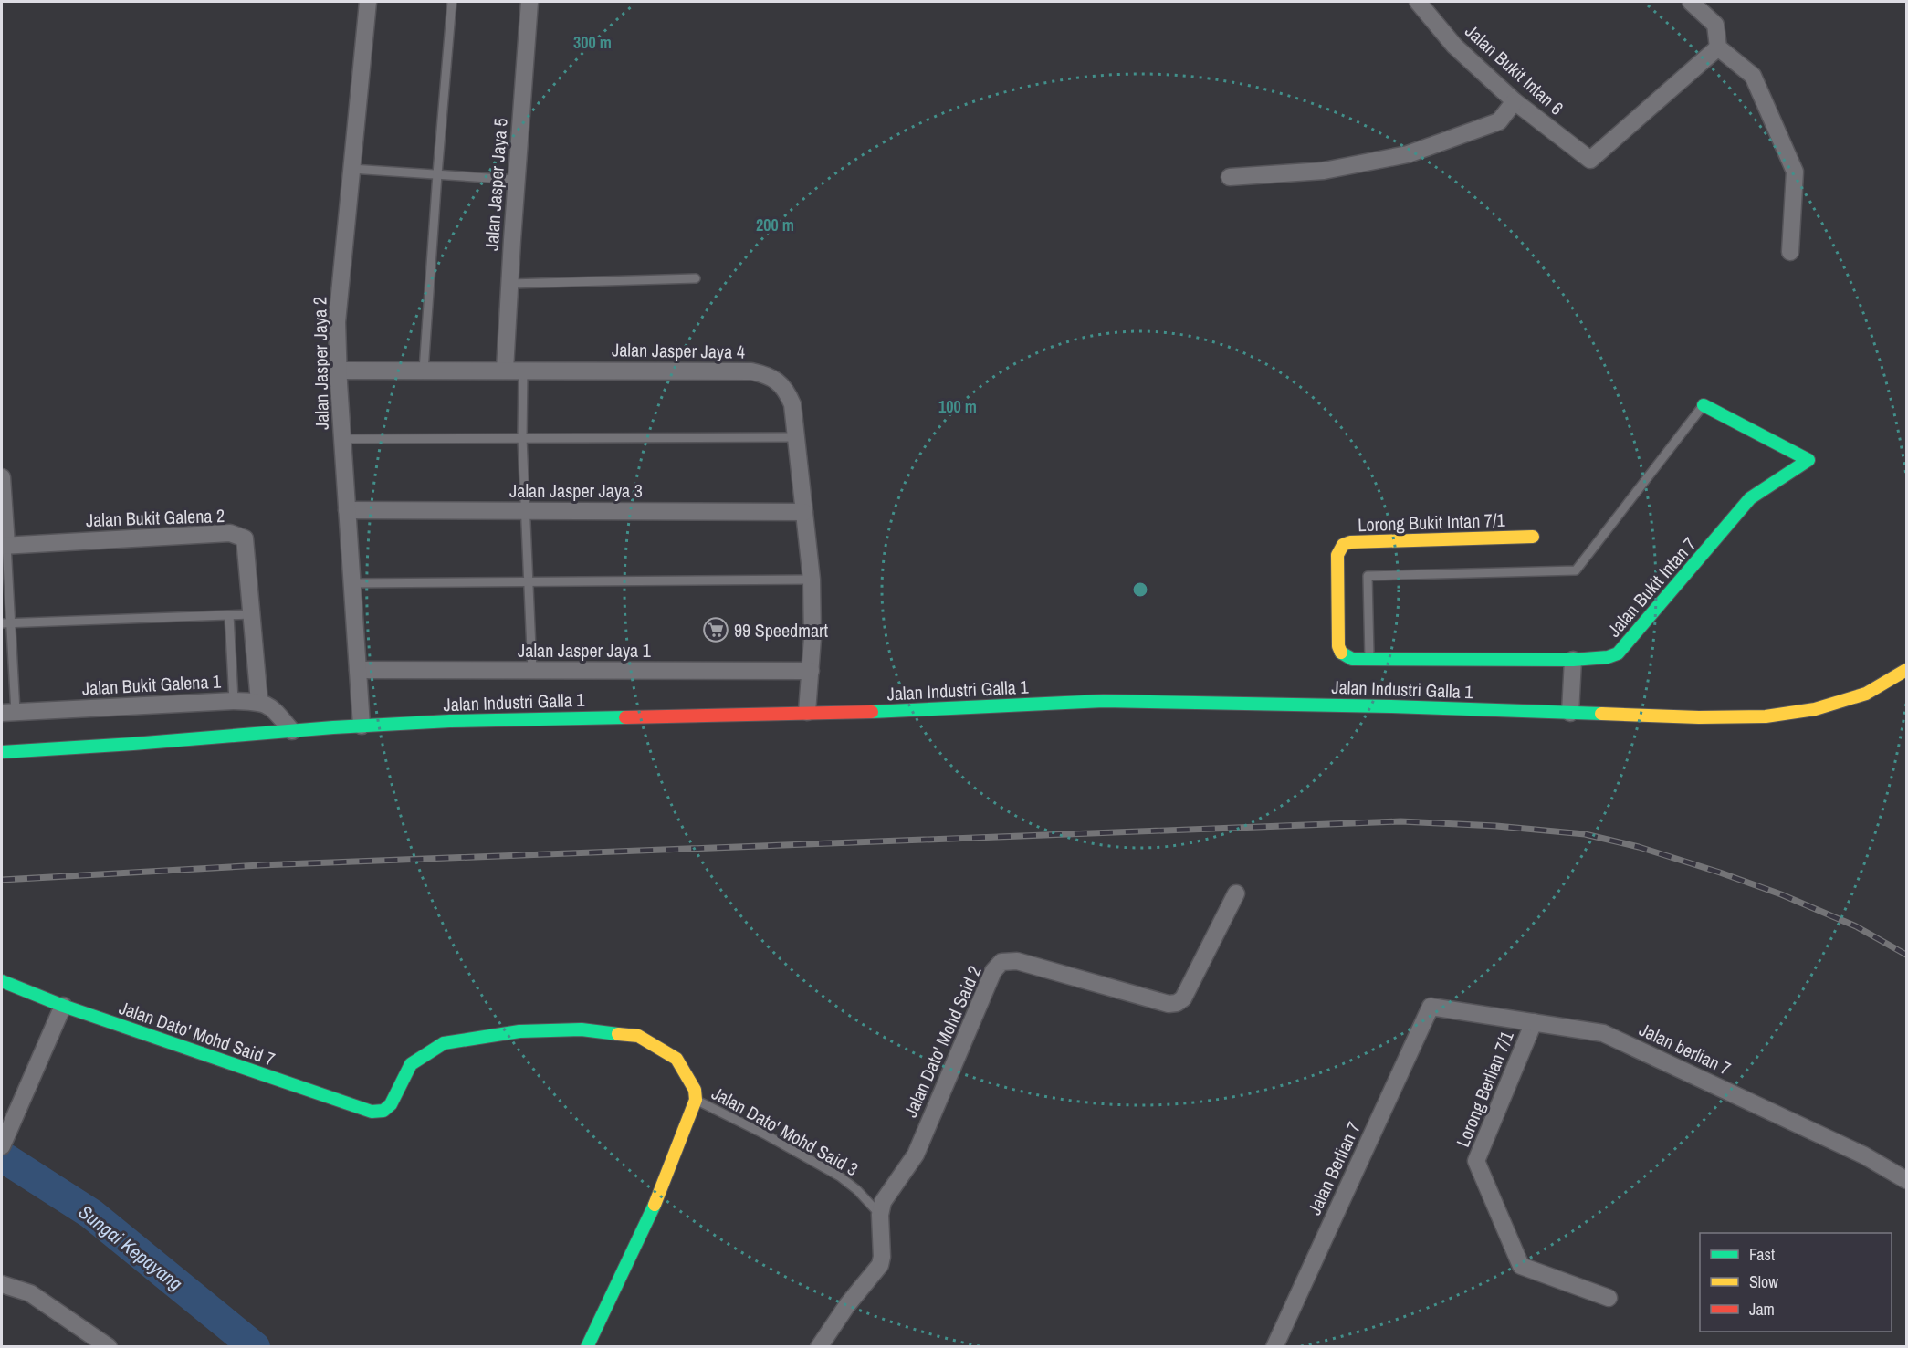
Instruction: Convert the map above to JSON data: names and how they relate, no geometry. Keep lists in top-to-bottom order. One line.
{"streets":{"street":["Jalan Bukit Intan 6","Jalan Jasper Jaya 5","Jalan Jasper Jaya 4","Jalan Jasper Jaya 2","Jalan Jasper Jaya 3","Jalan Bukit Galena 2","Lorong Bukit Intan 7/1","Jalan Bukit Intan 7","Jalan Jasper Jaya 1","Jalan Bukit Galena 1","Jalan Industri Galla 1","Jalan Dato' Mohd Said 7","Jalan Dato' Mohd Said 2","Jalan berlian 7","Lorong Berlian 7/1","Jalan Berlian 7"],"lane":["Jalan Dato' Mohd Said 3"]},"crossings":[["Jalan Jasper Jaya 5","Jalan Jasper Jaya 4"],["Jalan Jasper Jaya 4","Jalan Jasper Jaya 2"],["Jalan Jasper Jaya 4","Jalan Jasper Jaya 3"],["Jalan Jasper Jaya 4","Jalan Jasper Jaya 1"],["Jalan Jasper Jaya 4","Jalan Industri Galla 1"],["Jalan Jasper Jaya 2","Jalan Jasper Jaya 3"],["Jalan Jasper Jaya 2","Jalan Jasper Jaya 1"],["Jalan Jasper Jaya 2","Jalan Industri Galla 1"],["Jalan Bukit Galena 2","Jalan Bukit Galena 1"],["Lorong Bukit Intan 7/1","Jalan Bukit Intan 7"],["Jalan Dato' Mohd Said 7","Jalan Dato' Mohd Said 3"],["Jalan Dato' Mohd Said 2","Jalan Dato' Mohd Said 3"],["Jalan berlian 7","Lorong Berlian 7/1"],["Jalan berlian 7","Jalan Berlian 7"]],"water":["Sungai Kepayang"],"places":{"supermarket":["99 Speedmart"]},"legend":["Fast","Slow","Jam"],"rings":["300 m","200 m","100 m"]}
